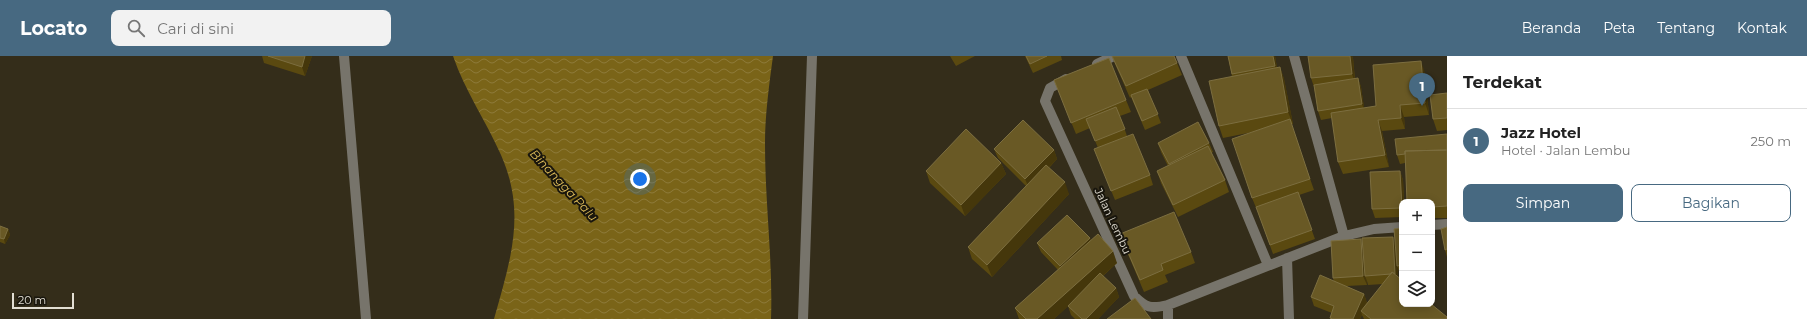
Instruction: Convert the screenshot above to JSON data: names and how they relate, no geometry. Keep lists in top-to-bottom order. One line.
{"streets":{"street":["Jalan Lembu"]},"water":["Binangga Palu"],"scale_bar":"20 m","page":{"header":"Locato","search":"Cari di sini","nav":["Beranda","Peta","Tentang","Kontak"],"heading":"Terdekat","pins":"1","list":[{"mark":"1","name":"Jazz Hotel","note":"Hotel · Jalan Lembu","value":"250 m"}],"buttons":["Simpan","Bagikan"],"map_buttons":["+","−"],"scale":"20 m"}}
